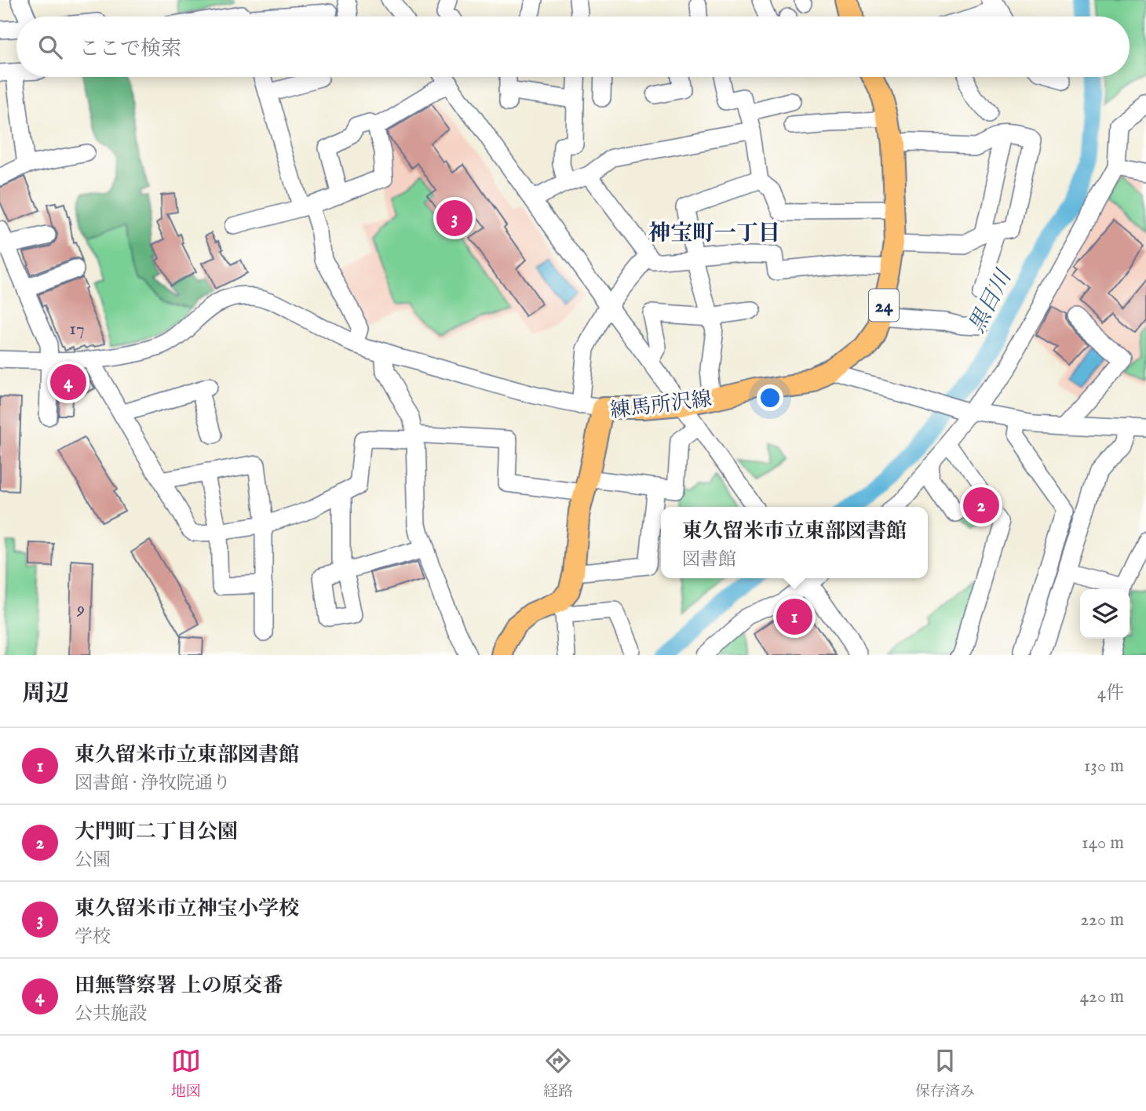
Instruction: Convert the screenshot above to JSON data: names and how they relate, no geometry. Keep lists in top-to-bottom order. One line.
{"streets":{"main road":["24","練馬所沢線"]},"districts":["神宝町一丁目"],"water":["黒目川"],"house_numbers":["17","9"],"page":{"search":"ここで検索","pins":["3","4","2","1"],"popup":["東久留米市立東部図書館","図書館"],"heading":["周辺","4件"],"list":[{"mark":"1","name":"東久留米市立東部図書館","note":"図書館 · 浄牧院通り","value":"130 m"},{"mark":"2","name":"大門町二丁目公園","note":"公園","value":"140 m"},{"mark":"3","name":"東久留米市立神宝小学校","note":"学校","value":"220 m"},{"mark":"4","name":"田無警察署 上の原交番","note":"公共施設","value":"420 m"}],"nav":["地図","経路","保存済み"]}}
